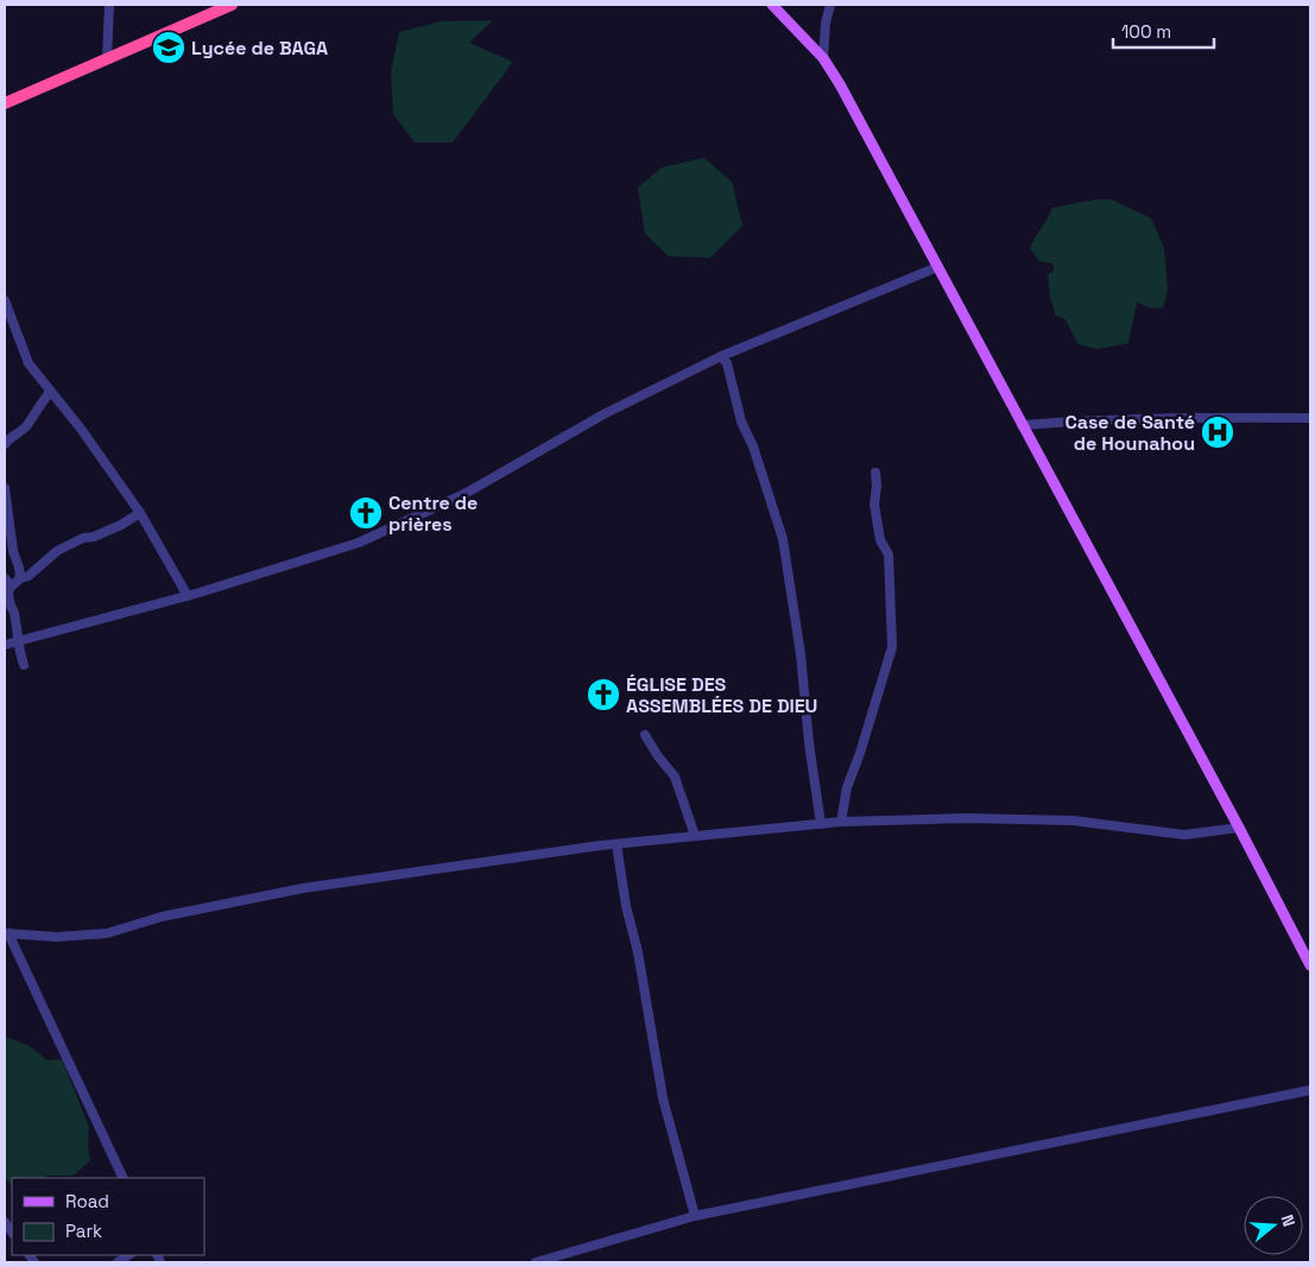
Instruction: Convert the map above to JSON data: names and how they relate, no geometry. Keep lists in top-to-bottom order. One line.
{"places":{"school or university":["Lycée de BAGA"],"hospital":["Case de Santé de Hounahou"],"church":["Centre de prières","ÉGLISE DES ASSEMBLÉES DE DIEU"]},"legend":["Road","Park"],"scale_bar":"100 m","north":"right"}
